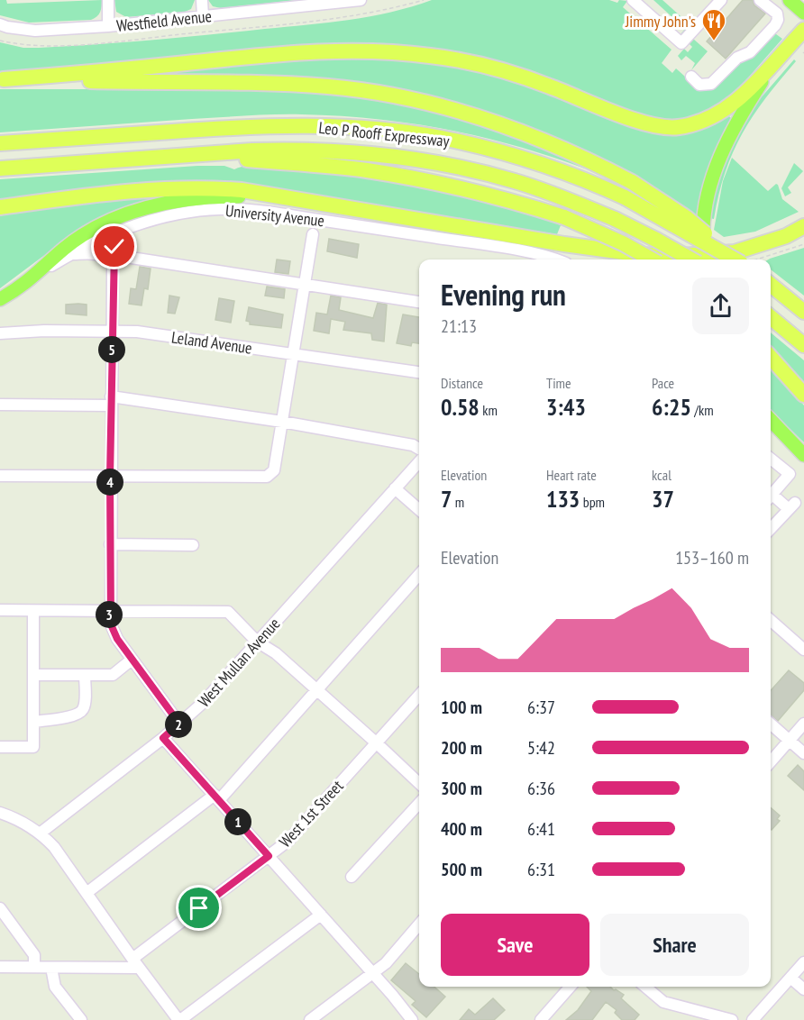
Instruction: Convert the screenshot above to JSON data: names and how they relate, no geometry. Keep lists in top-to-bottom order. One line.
{"streets":{"highway":["Leo P Rooff Expressway"],"main road":["University Avenue"],"street":["Westfield Avenue","Leland Avenue","West Mullan Avenue","West 1st Street"]},"places":{"restaurant":["Jimmy John's"]},"page":{"heading":["Evening run","21:13"],"pins":["5","4","3","2","1"],"stats":[["Distance","0.58 km"],["Time","3:43"],["Pace","6:25 /km"],["Elevation","7 m"],["Heart rate","133 bpm"],["kcal","37"]],"chart":["Elevation","153–160 m"],"list":[{"name":"100 m","note":"6:37"},{"name":"200 m","note":"5:42"},{"name":"300 m","note":"6:36"},{"name":"400 m","note":"6:41"},{"name":"500 m","note":"6:31"}],"buttons":["Save","Share"]}}
